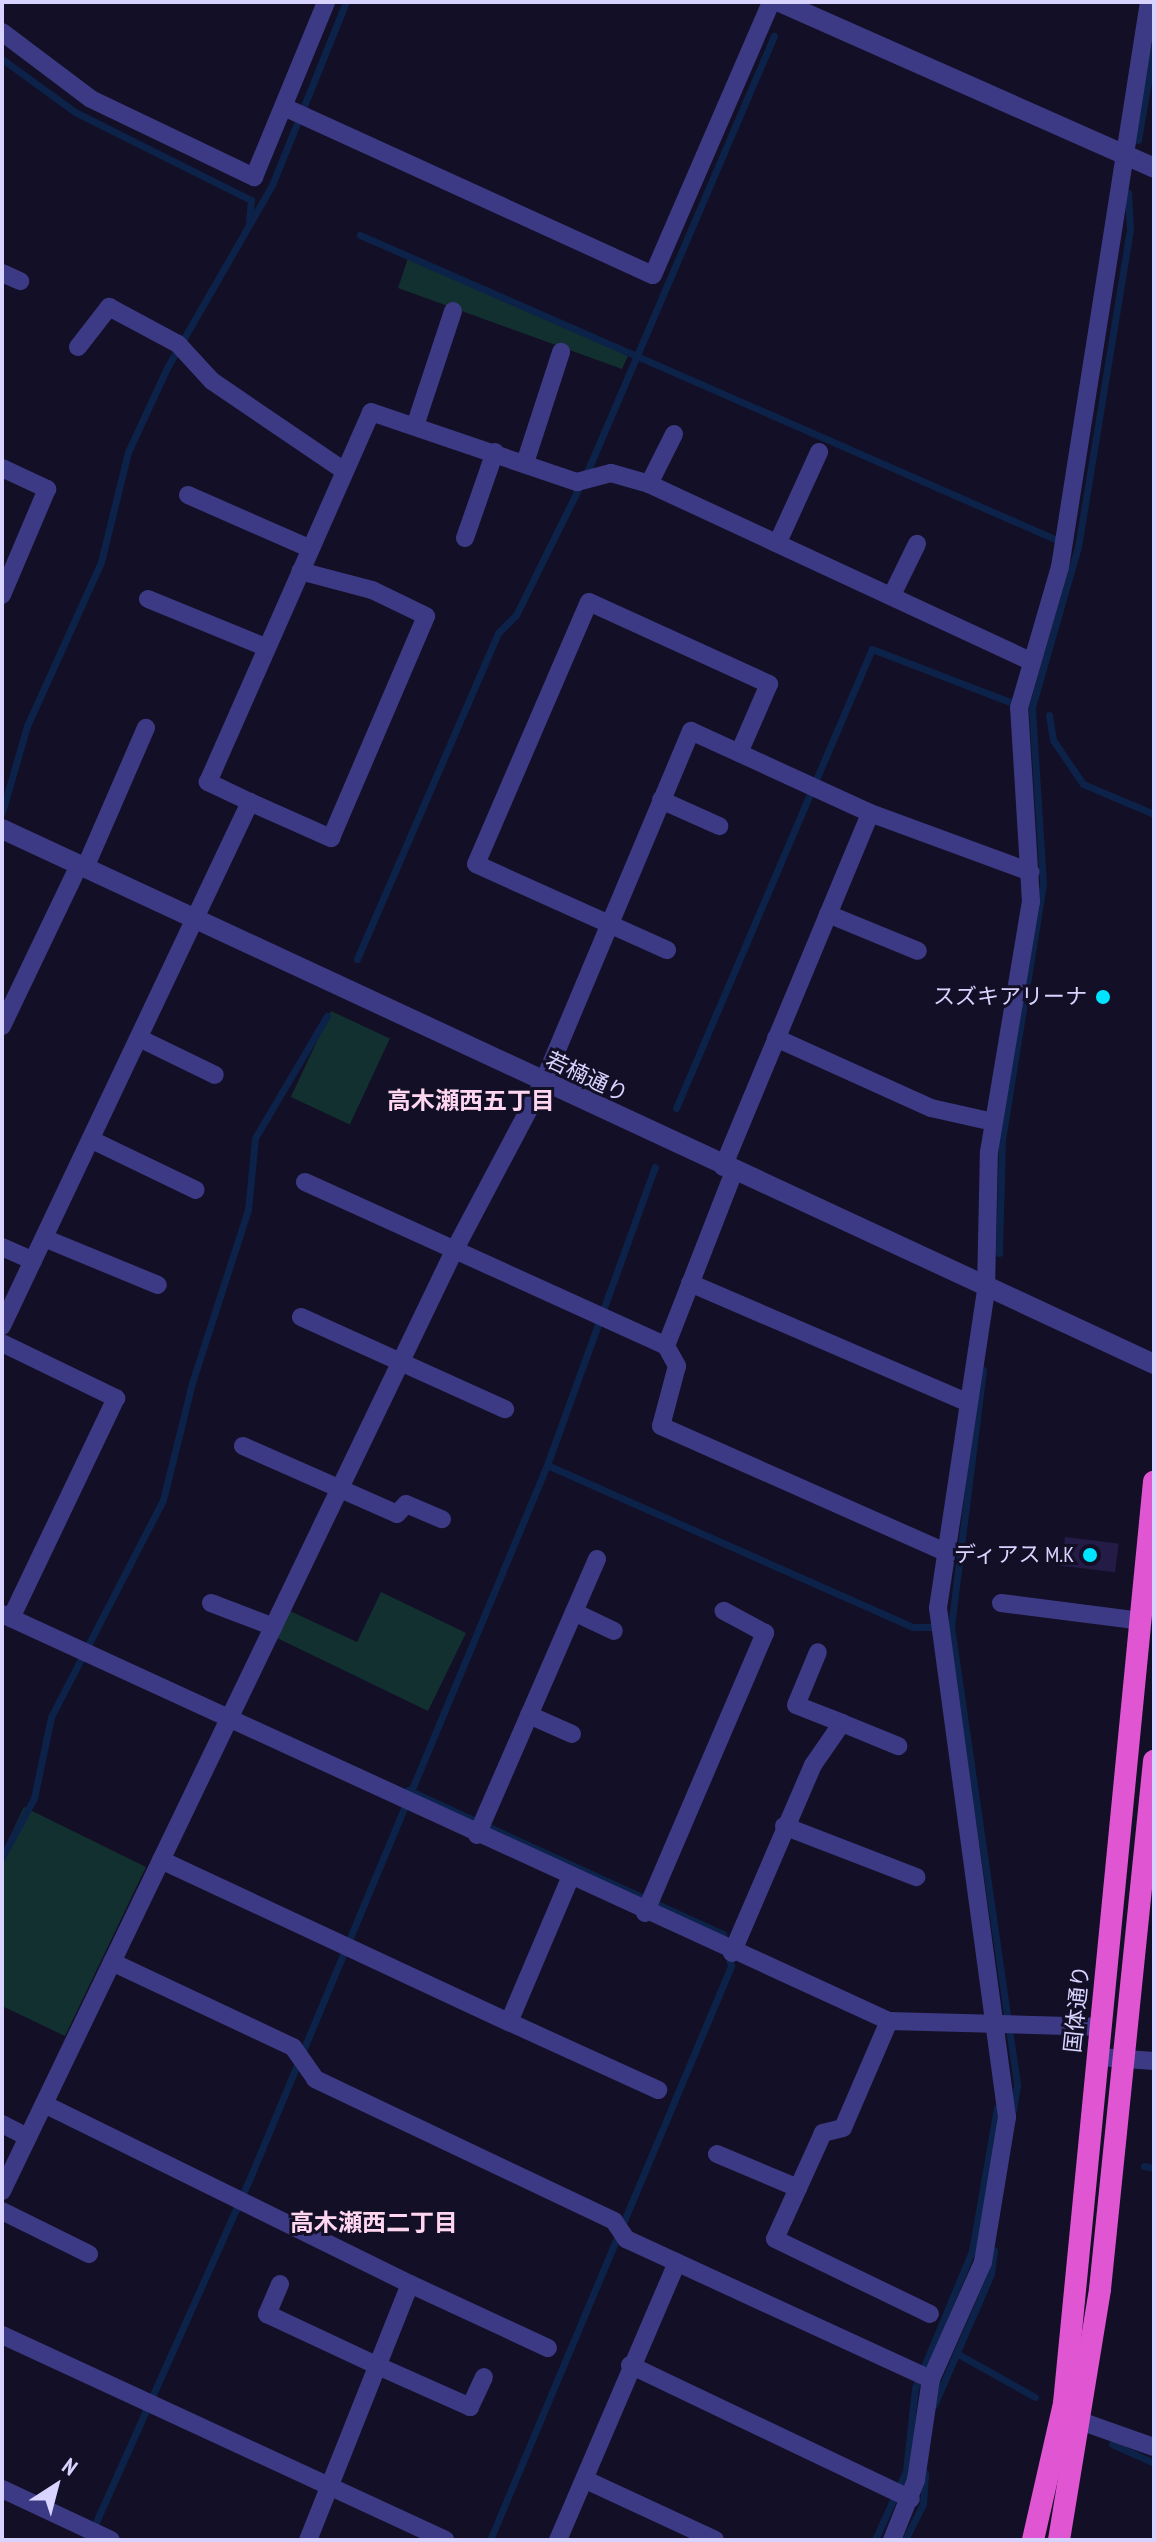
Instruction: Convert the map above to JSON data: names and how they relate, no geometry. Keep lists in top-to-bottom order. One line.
{"streets":{"highway":["国体通り"],"street":["若楠通り"]},"districts":["高木瀬西五丁目","高木瀬西二丁目"],"places":["スズキアリーナ","ディアス M.K"],"north":"top right"}
